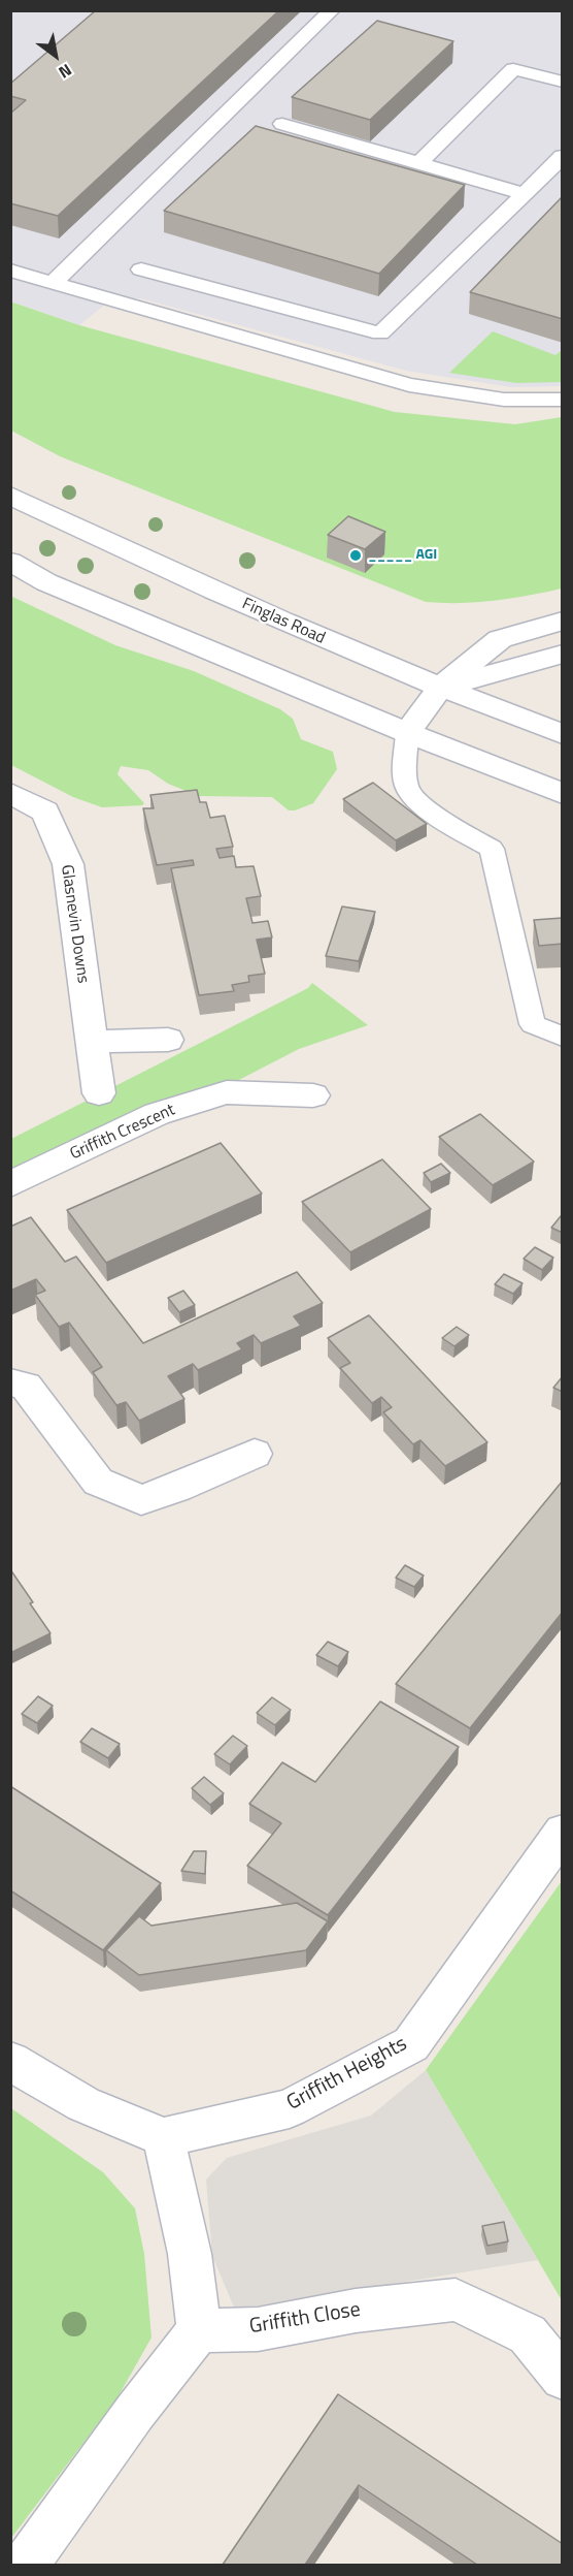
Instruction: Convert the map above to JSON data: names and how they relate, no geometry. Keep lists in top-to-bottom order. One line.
{"streets":{"street":["Finglas Road","Glasnevin Downs","Griffith Crescent","Griffith Heights","Griffith Close"]},"places":["_____ AGI"],"north":"bottom right"}
